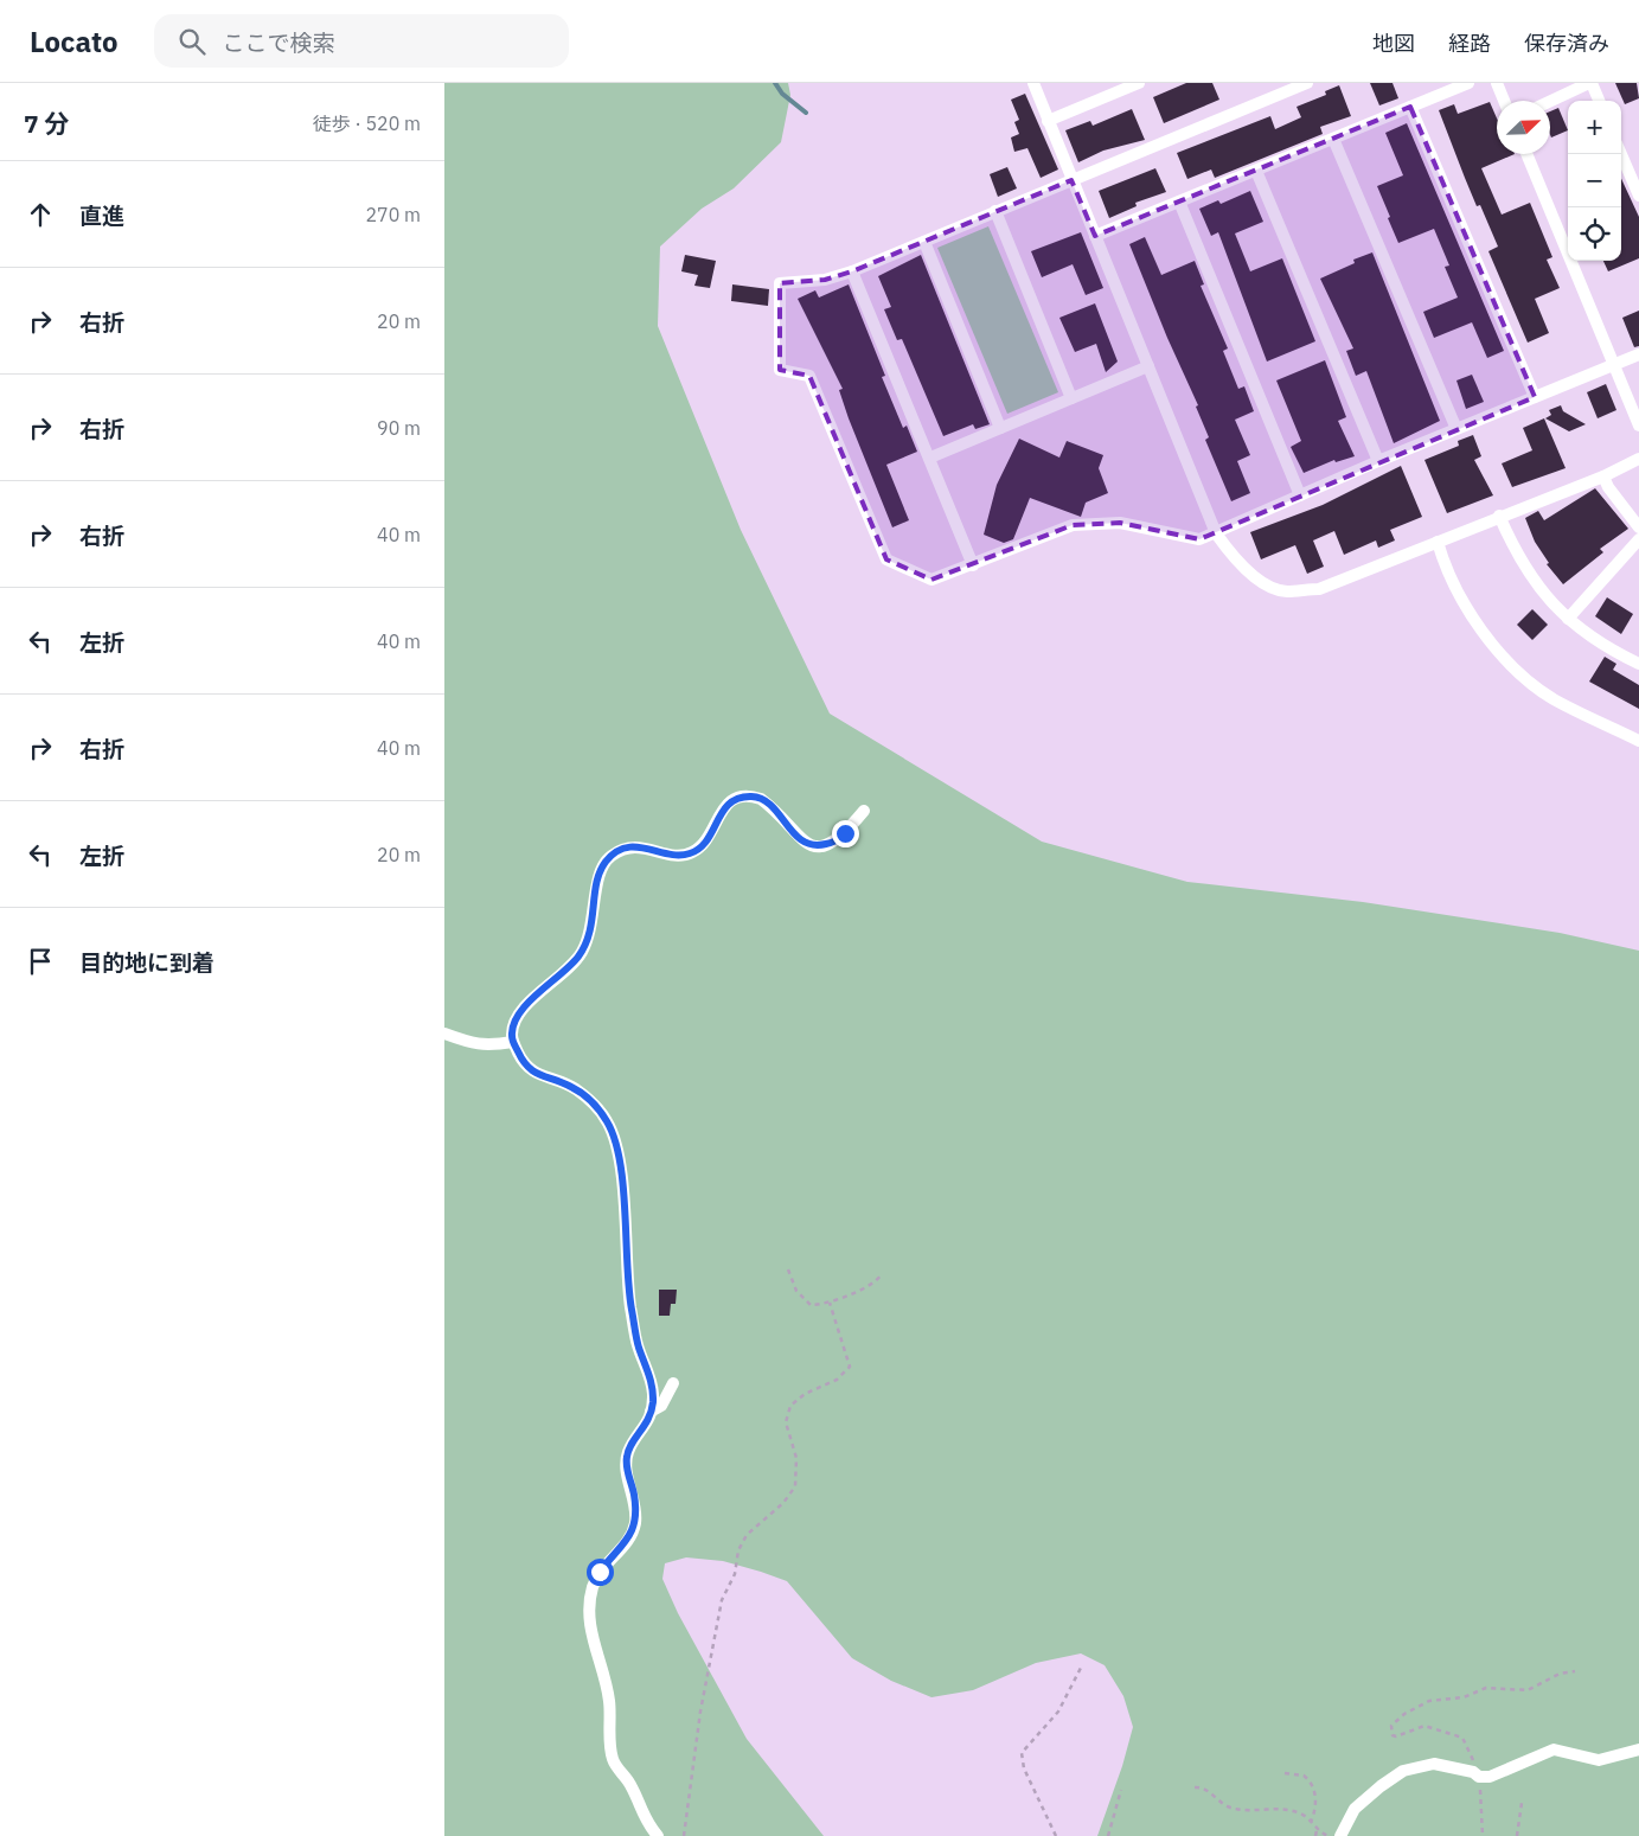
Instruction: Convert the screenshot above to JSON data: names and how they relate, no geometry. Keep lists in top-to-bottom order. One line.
{"north":"top right","page":{"header":"Locato","search":"ここで検索","nav":["地図","経路","保存済み"],"heading":["7 分","徒歩 · 520 m"],"map_buttons":["+","−"],"list":[["直進","270 m"],["右折","20 m"],["右折","90 m"],["右折","40 m"],["左折","40 m"],["右折","40 m"],["左折","20 m"],"目的地に到着"]}}
